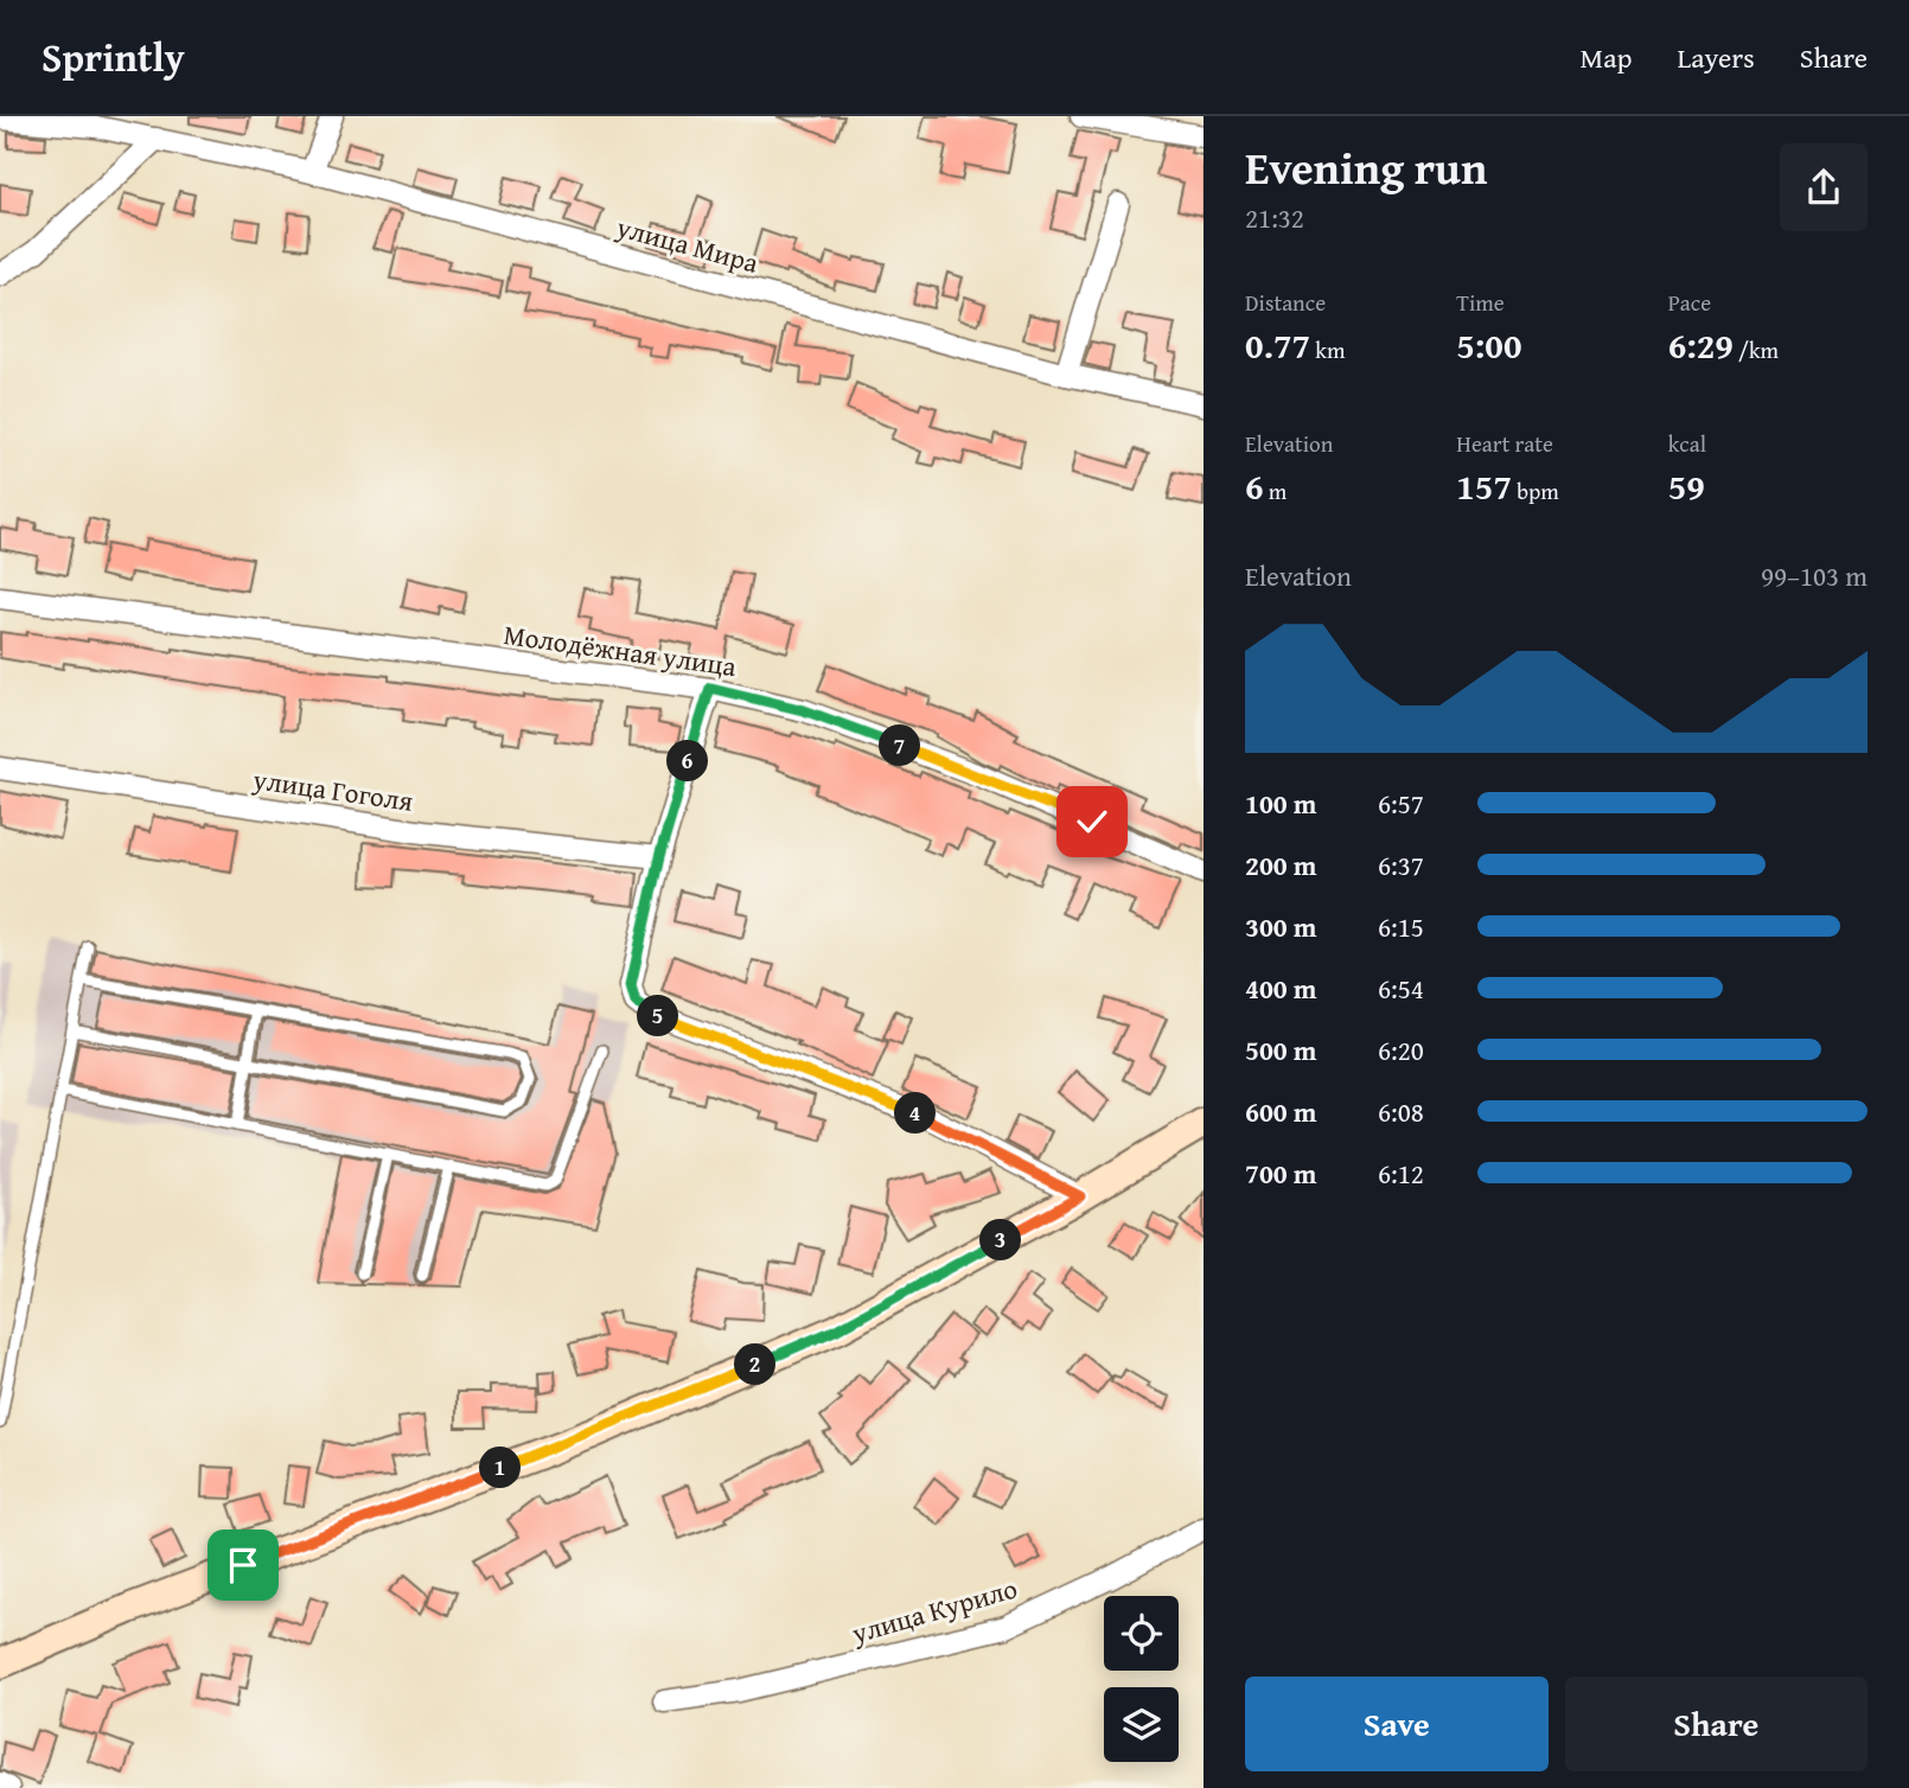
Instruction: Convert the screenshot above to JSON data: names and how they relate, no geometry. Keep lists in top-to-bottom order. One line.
{"streets":{"street":["улица Мира","Молодёжная улица","улица Гоголя","улица Курило"]},"page":{"header":"Sprintly","nav":["Map","Layers","Share"],"heading":["Evening run","21:32"],"stats":[["Distance","0.77 km"],["Time","5:00"],["Pace","6:29 /km"],["Elevation","6 m"],["Heart rate","157 bpm"],["kcal","59"]],"chart":["Elevation","99–103 m"],"pins":["7","6","5","4","3","2","1"],"list":[{"name":"100 m","note":"6:57"},{"name":"200 m","note":"6:37"},{"name":"300 m","note":"6:15"},{"name":"400 m","note":"6:54"},{"name":"500 m","note":"6:20"},{"name":"600 m","note":"6:08"},{"name":"700 m","note":"6:12"}],"buttons":["Save","Share"]}}
